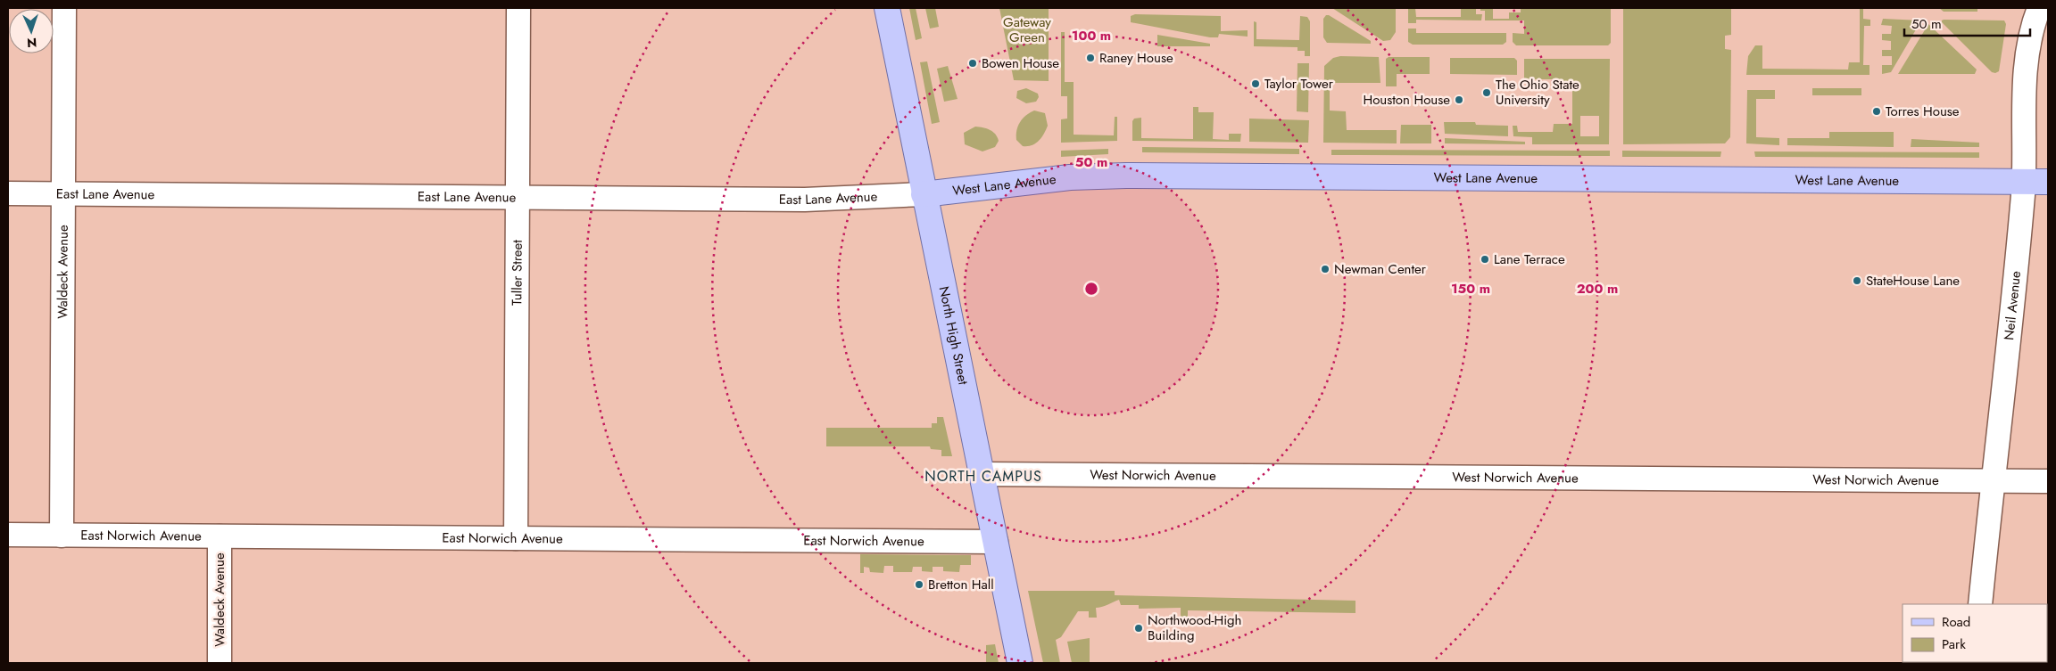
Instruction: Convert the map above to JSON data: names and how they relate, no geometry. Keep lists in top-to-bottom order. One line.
{"streets":{"main road":["West Lane Avenue","North High Street"],"street":["East Lane Avenue","Waldeck Avenue","Tuller Street","Neil Avenue","West Norwich Avenue","East Norwich Avenue"]},"crossings":[["West Lane Avenue","East Lane Avenue"],["West Lane Avenue","Neil Avenue"],["West Lane Avenue","North High Street"],["East Lane Avenue","Waldeck Avenue"],["East Lane Avenue","Tuller Street"],["East Lane Avenue","North High Street"],["Waldeck Avenue","East Norwich Avenue"],["Tuller Street","East Norwich Avenue"],["Neil Avenue","West Norwich Avenue"],["North High Street","West Norwich Avenue"],["North High Street","East Norwich Avenue"]],"districts":["NORTH CAMPUS"],"parks":["Gateway Green"],"places":["Raney House","Bowen House","Taylor Tower","The Ohio State University","Houston House","Torres House","Lane Terrace","Newman Center","StateHouse Lane","Bretton Hall","Northwood-High Building"],"legend":["Road","Park"],"scale_bar":"50 m","north":"bottom","rings":["100 m","50 m","150 m","200 m"]}
